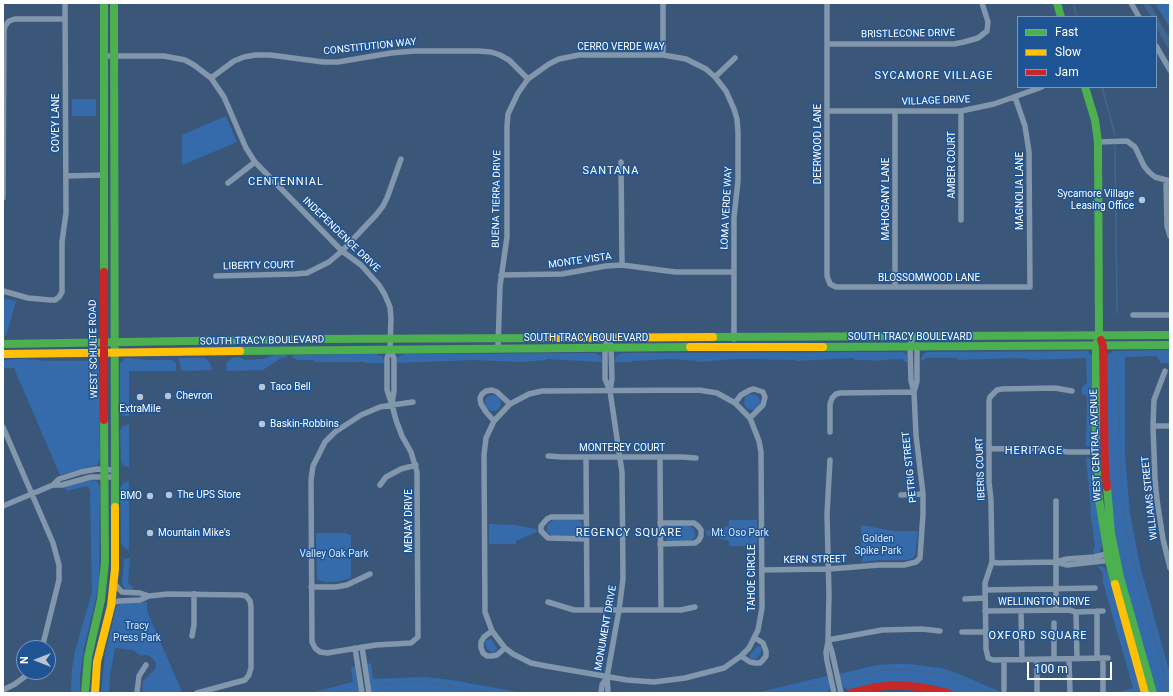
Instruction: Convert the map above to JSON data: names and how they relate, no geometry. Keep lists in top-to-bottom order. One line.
{"streets":{"main road":["SOUTH TRACY BOULEVARD","WEST SCHULTE ROAD","WEST CENTRAL AVENUE"],"street":["BRISTLECONE DRIVE","CONSTITUTION WAY","CERRO VERDE WAY","VILLAGE DRIVE","COVEY LANE","DEERWOOD LANE","AMBER COURT","MAGNOLIA LANE","BUENA TIERRA DRIVE","MAHOGANY LANE","LOMA VERDE WAY","INDEPENDENCE DRIVE","MONTE VISTA","LIBERTY COURT","BLOSSOMWOOD LANE","MONTEREY COURT","PETRIG STREET","IBERIS COURT","WILLIAMS STREET","MENAY DRIVE","KERN STREET","TAHOE CIRCLE","WELLINGTON DRIVE","MONUMENT DRIVE"]},"crossings":[["BRISTLECONE DRIVE","DEERWOOD LANE"],["CONSTITUTION WAY","CERRO VERDE WAY"],["CONSTITUTION WAY","BUENA TIERRA DRIVE"],["CONSTITUTION WAY","INDEPENDENCE DRIVE"],["CERRO VERDE WAY","BUENA TIERRA DRIVE"],["CERRO VERDE WAY","LOMA VERDE WAY"],["VILLAGE DRIVE","DEERWOOD LANE"],["VILLAGE DRIVE","AMBER COURT"],["VILLAGE DRIVE","MAGNOLIA LANE"],["VILLAGE DRIVE","MAHOGANY LANE"],["DEERWOOD LANE","BLOSSOMWOOD LANE"],["MAGNOLIA LANE","BLOSSOMWOOD LANE"],["BUENA TIERRA DRIVE","MONTE VISTA"],["BUENA TIERRA DRIVE","SOUTH TRACY BOULEVARD"],["MAHOGANY LANE","BLOSSOMWOOD LANE"],["LOMA VERDE WAY","MONTE VISTA"],["LOMA VERDE WAY","SOUTH TRACY BOULEVARD"],["INDEPENDENCE DRIVE","LIBERTY COURT"],["INDEPENDENCE DRIVE","SOUTH TRACY BOULEVARD"],["INDEPENDENCE DRIVE","WEST SCHULTE ROAD"],["INDEPENDENCE DRIVE","MENAY DRIVE"],["SOUTH TRACY BOULEVARD","WEST SCHULTE ROAD"],["SOUTH TRACY BOULEVARD","WEST CENTRAL AVENUE"],["SOUTH TRACY BOULEVARD","PETRIG STREET"],["SOUTH TRACY BOULEVARD","MENAY DRIVE"],["SOUTH TRACY BOULEVARD","MONUMENT DRIVE"],["MONTEREY COURT","MONUMENT DRIVE"],["PETRIG STREET","KERN STREET"],["KERN STREET","TAHOE CIRCLE"],["TAHOE CIRCLE","MONUMENT DRIVE"]],"districts":["SYCAMORE VILLAGE","SANTANA","CENTENNIAL","HERITAGE","REGENCY SQUARE","OXFORD SQUARE"],"parks":["Mt. Oso Park","Golden Spike Park","Valley Oak Park","Tracy Press Park"],"places":["Sycamore Village Leasing Office","Taco Bell","Chevron","ExtraMile","Baskin-Robbins","The UPS Store","BMO","Mountain Mike's"],"legend":["Fast","Slow","Jam"],"scale_bar":"100 m","north":"left"}
